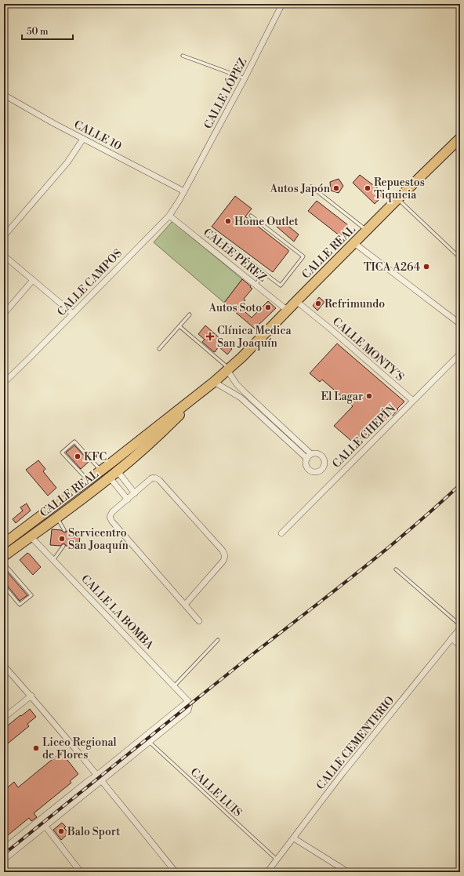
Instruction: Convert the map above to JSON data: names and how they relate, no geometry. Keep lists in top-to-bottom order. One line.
{"streets":{"main road":["CALLE REAL"],"street":["CALLE LÓPEZ","CALLE 10","CALLE PÉREZ","CALLE CAMPOS","CALLE MONTY´S","CALLE CHEPÍN","CALLE LA BOMBA","CALLE CEMENTERIO"],"lane":["CALLE LUIS"]},"crossings":[["CALLE LÓPEZ","CALLE 10"],["CALLE LÓPEZ","CALLE CAMPOS"],["CALLE 10","CALLE CAMPOS"],["CALLE REAL","CALLE PÉREZ"],["CALLE REAL","CALLE MONTY´S"],["CALLE REAL","CALLE LA BOMBA"],["CALLE PÉREZ","CALLE CAMPOS"],["CALLE MONTY´S","CALLE CHEPÍN"],["CALLE CEMENTERIO","CALLE LUIS"]],"places":{"other":["Autos Japón","Repuestos Tiquicia","Home Outlet","TICA A264","Refrimundo","Autos Soto","El Lagar","KFC","Servicentro San Joaquín","Liceo Regional de Flores","Balo Sport"],"health":["Clínica Medica San Joaquín"]},"scale_bar":"50 m"}
